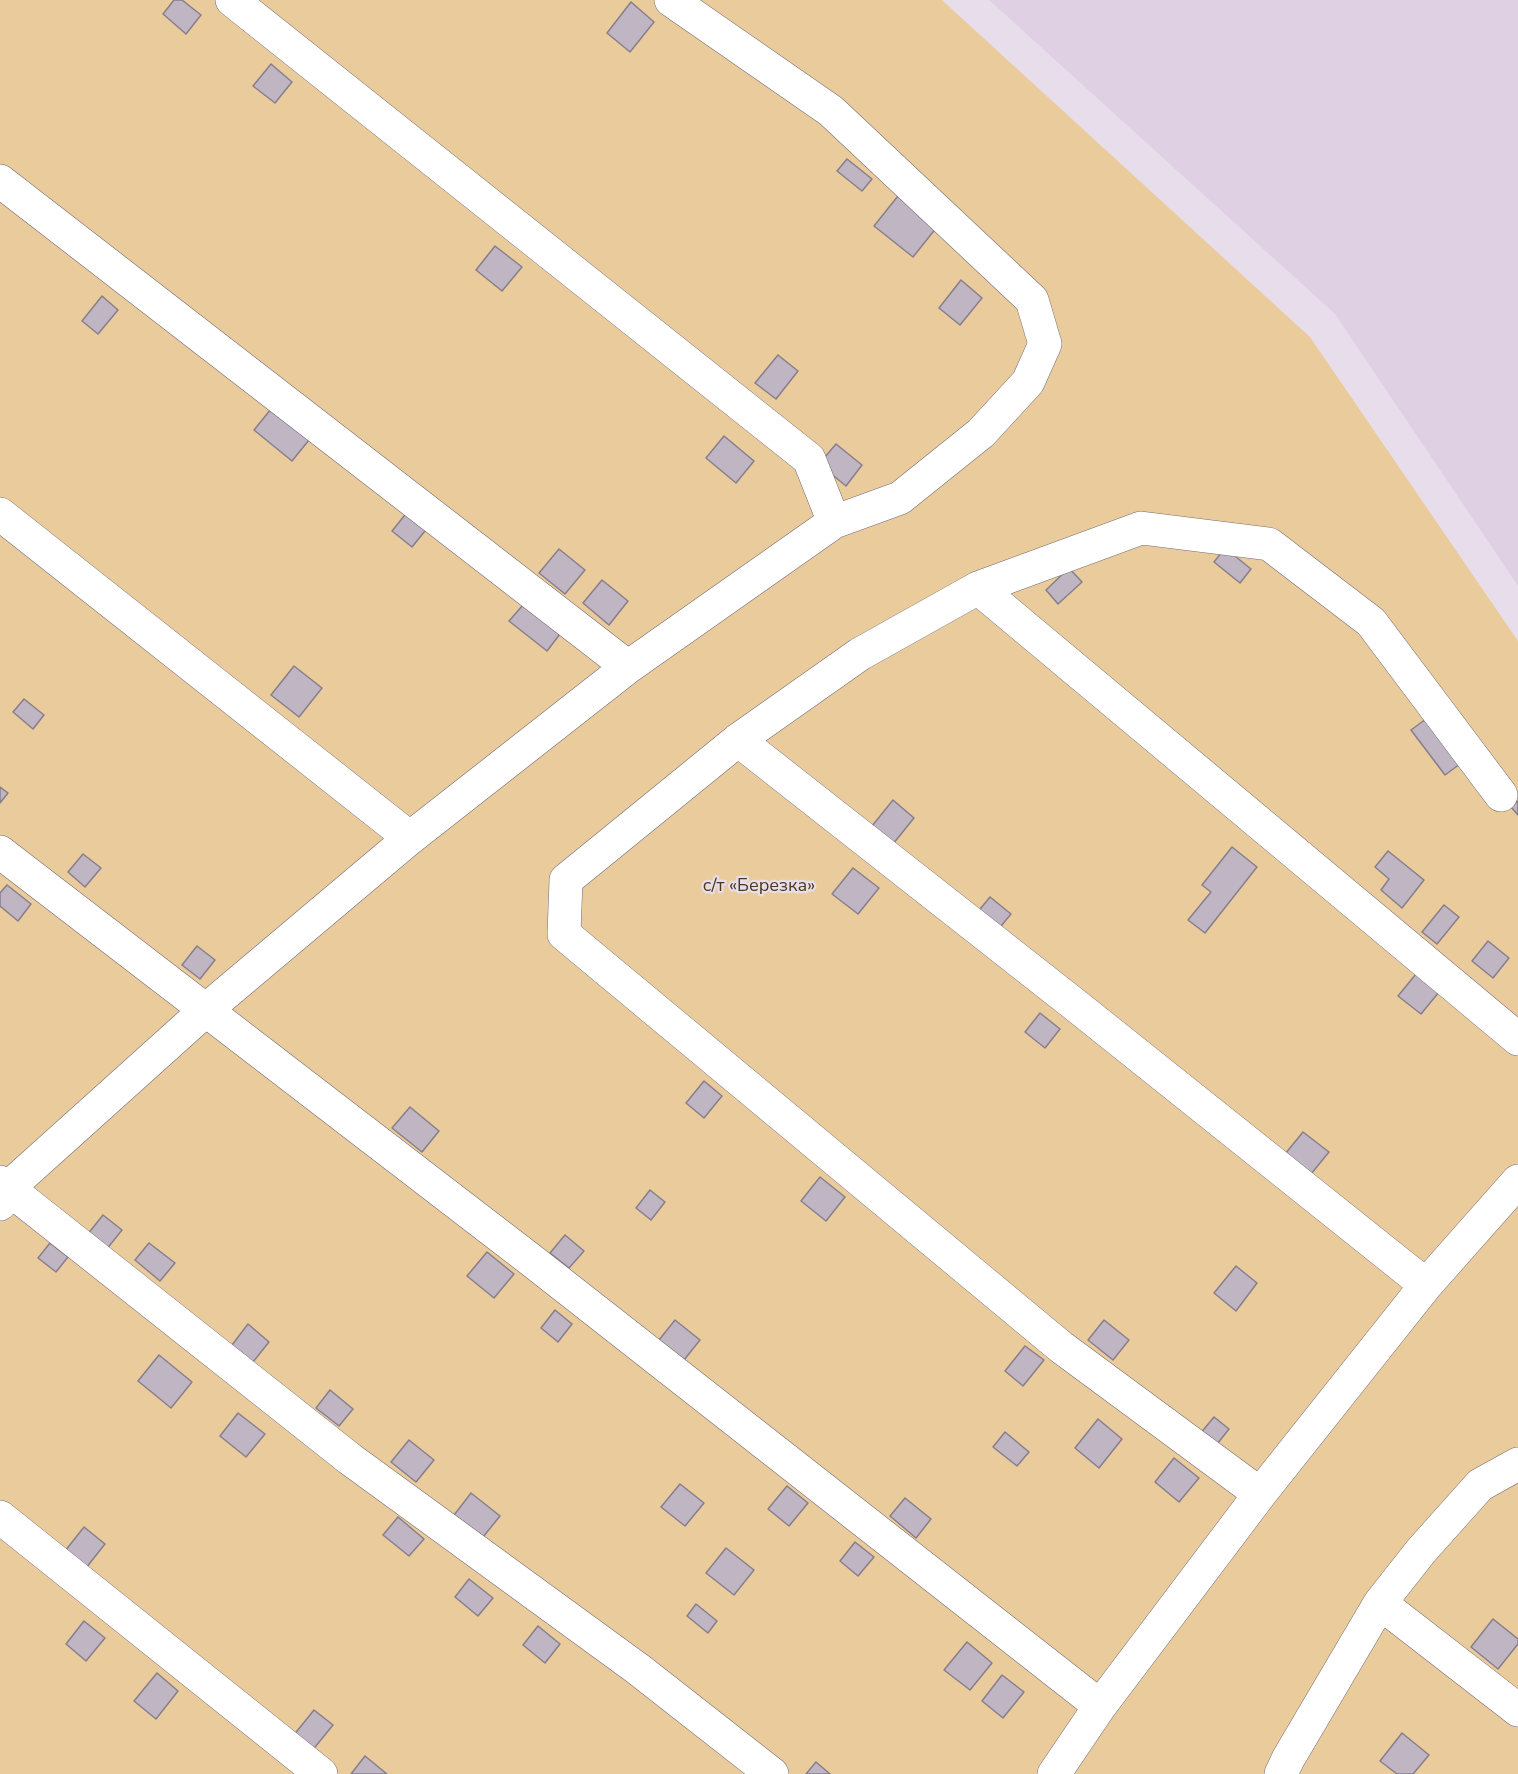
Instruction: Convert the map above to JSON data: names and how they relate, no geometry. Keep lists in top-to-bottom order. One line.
{"parks":["с/т «Березка»"]}
